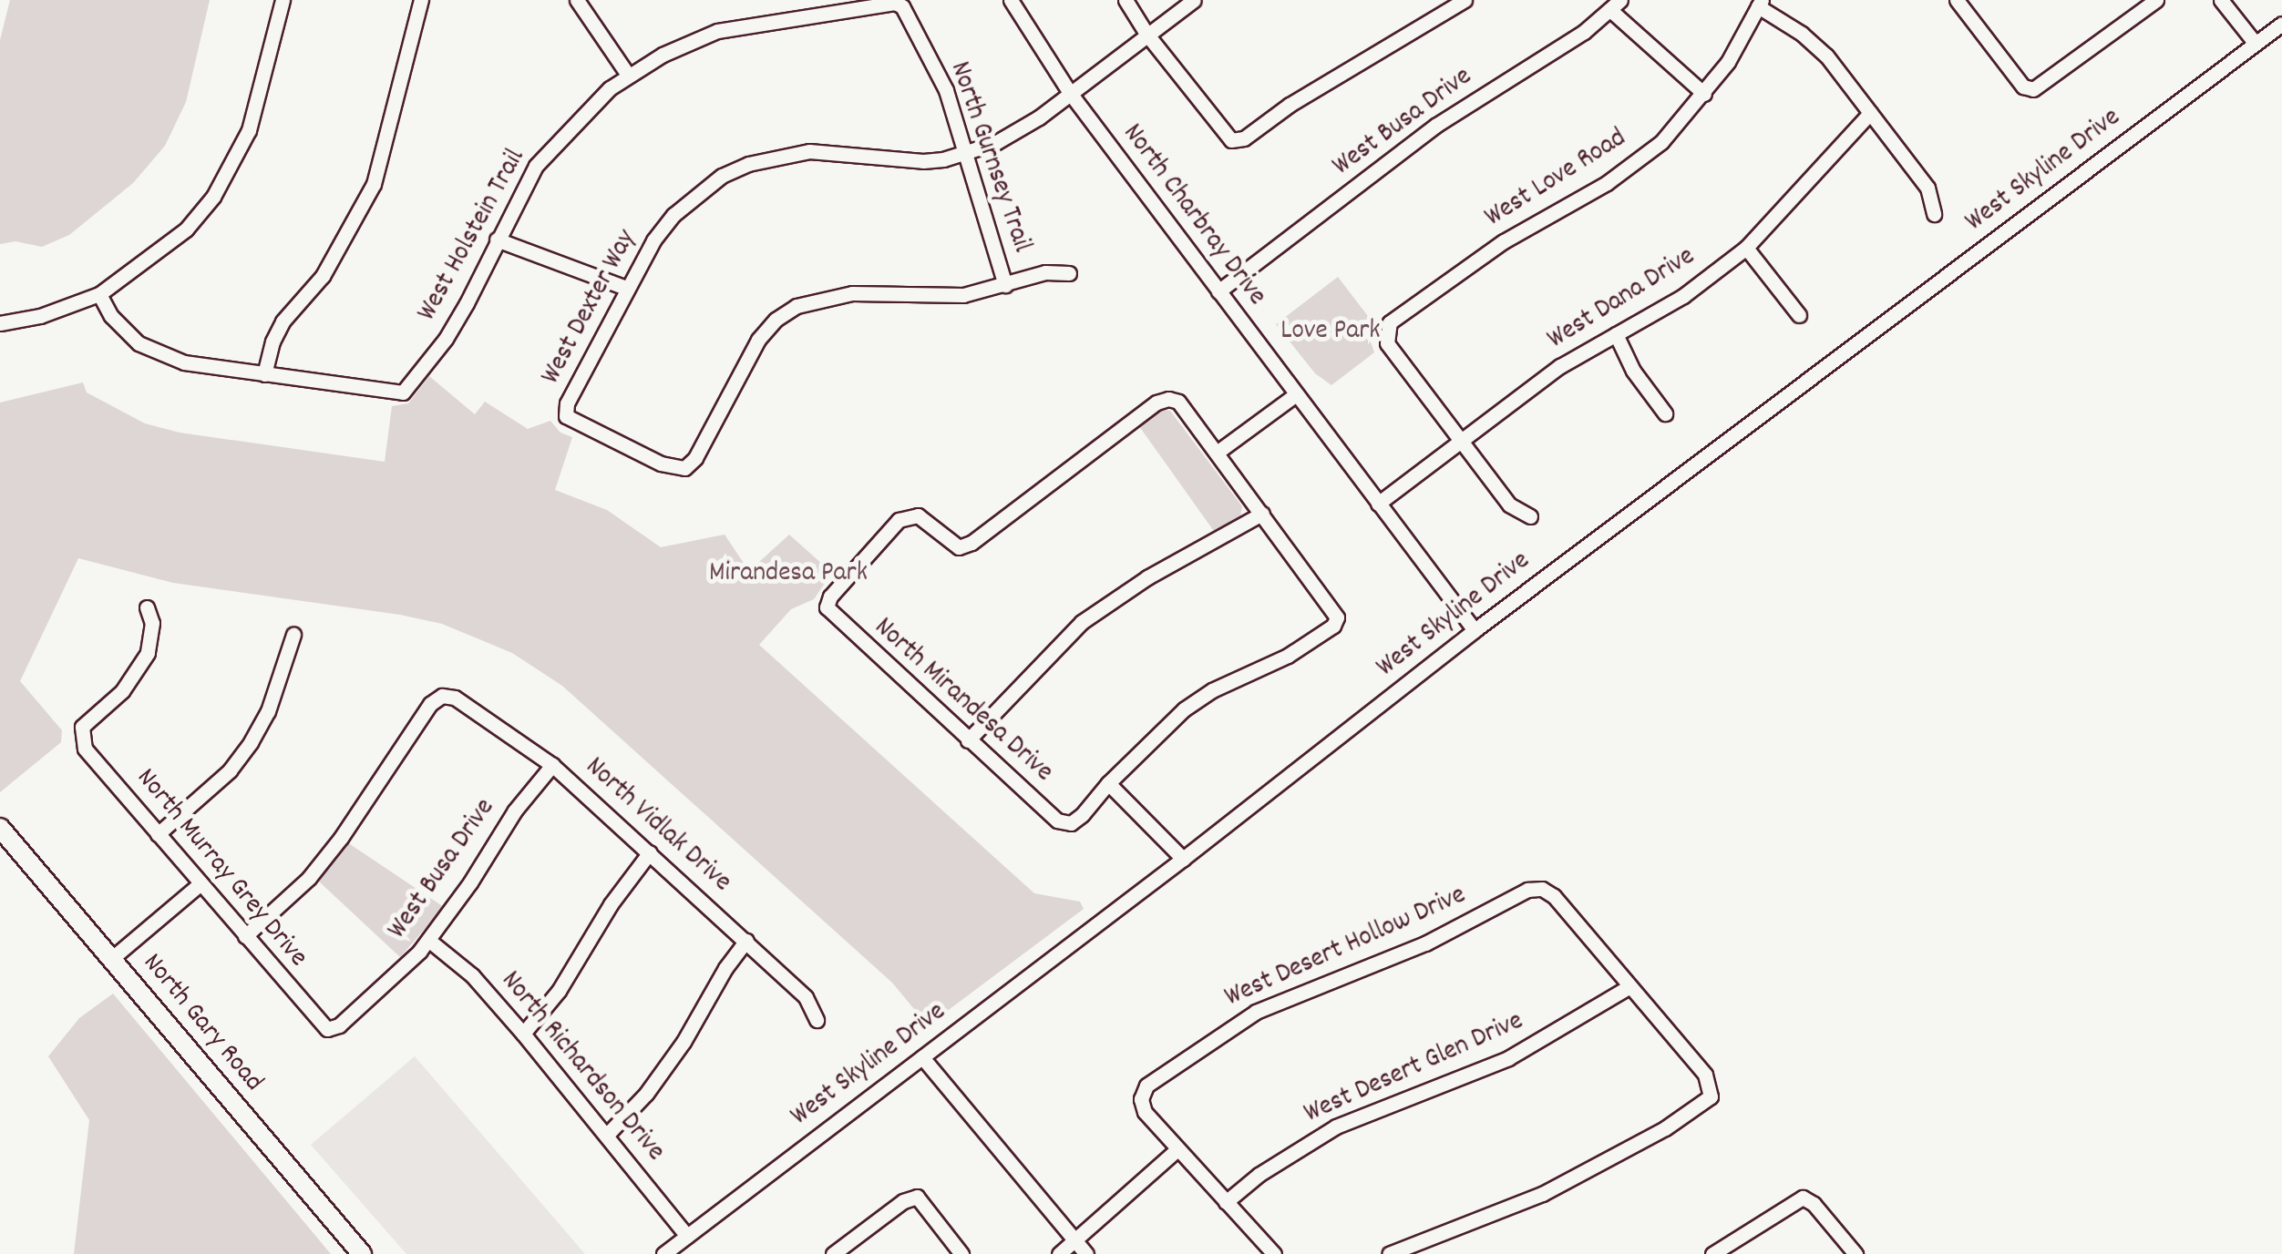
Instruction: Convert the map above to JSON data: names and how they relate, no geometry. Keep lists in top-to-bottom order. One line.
{"streets":{"main road":["North Gary Road"],"street":["West Busa Drive","North Gurnsey Trail","West Skyline Drive","West Love Road","North Charbray Drive","West Holstein Trail","West Dana Drive","West Dexter Way","North Mirandesa Drive","North Vidlak Drive","North Murray Grey Drive","West Desert Hollow Drive","North Richardson Drive","West Desert Glen Drive"]},"crossings":[["West Busa Drive","North Charbray Drive"],["West Busa Drive","North Vidlak Drive"],["West Busa Drive","North Murray Grey Drive"],["West Busa Drive","North Richardson Drive"],["North Gurnsey Trail","West Holstein Trail"],["North Gurnsey Trail","West Dexter Way"],["West Skyline Drive","North Charbray Drive"],["West Skyline Drive","North Richardson Drive"],["West Love Road","West Dana Drive"],["North Charbray Drive","West Dana Drive"],["North Charbray Drive","West Dexter Way"],["North Vidlak Drive","North Murray Grey Drive"],["West Desert Hollow Drive","West Desert Glen Drive"]],"parks":["Love Park","Mirandesa Park"]}
